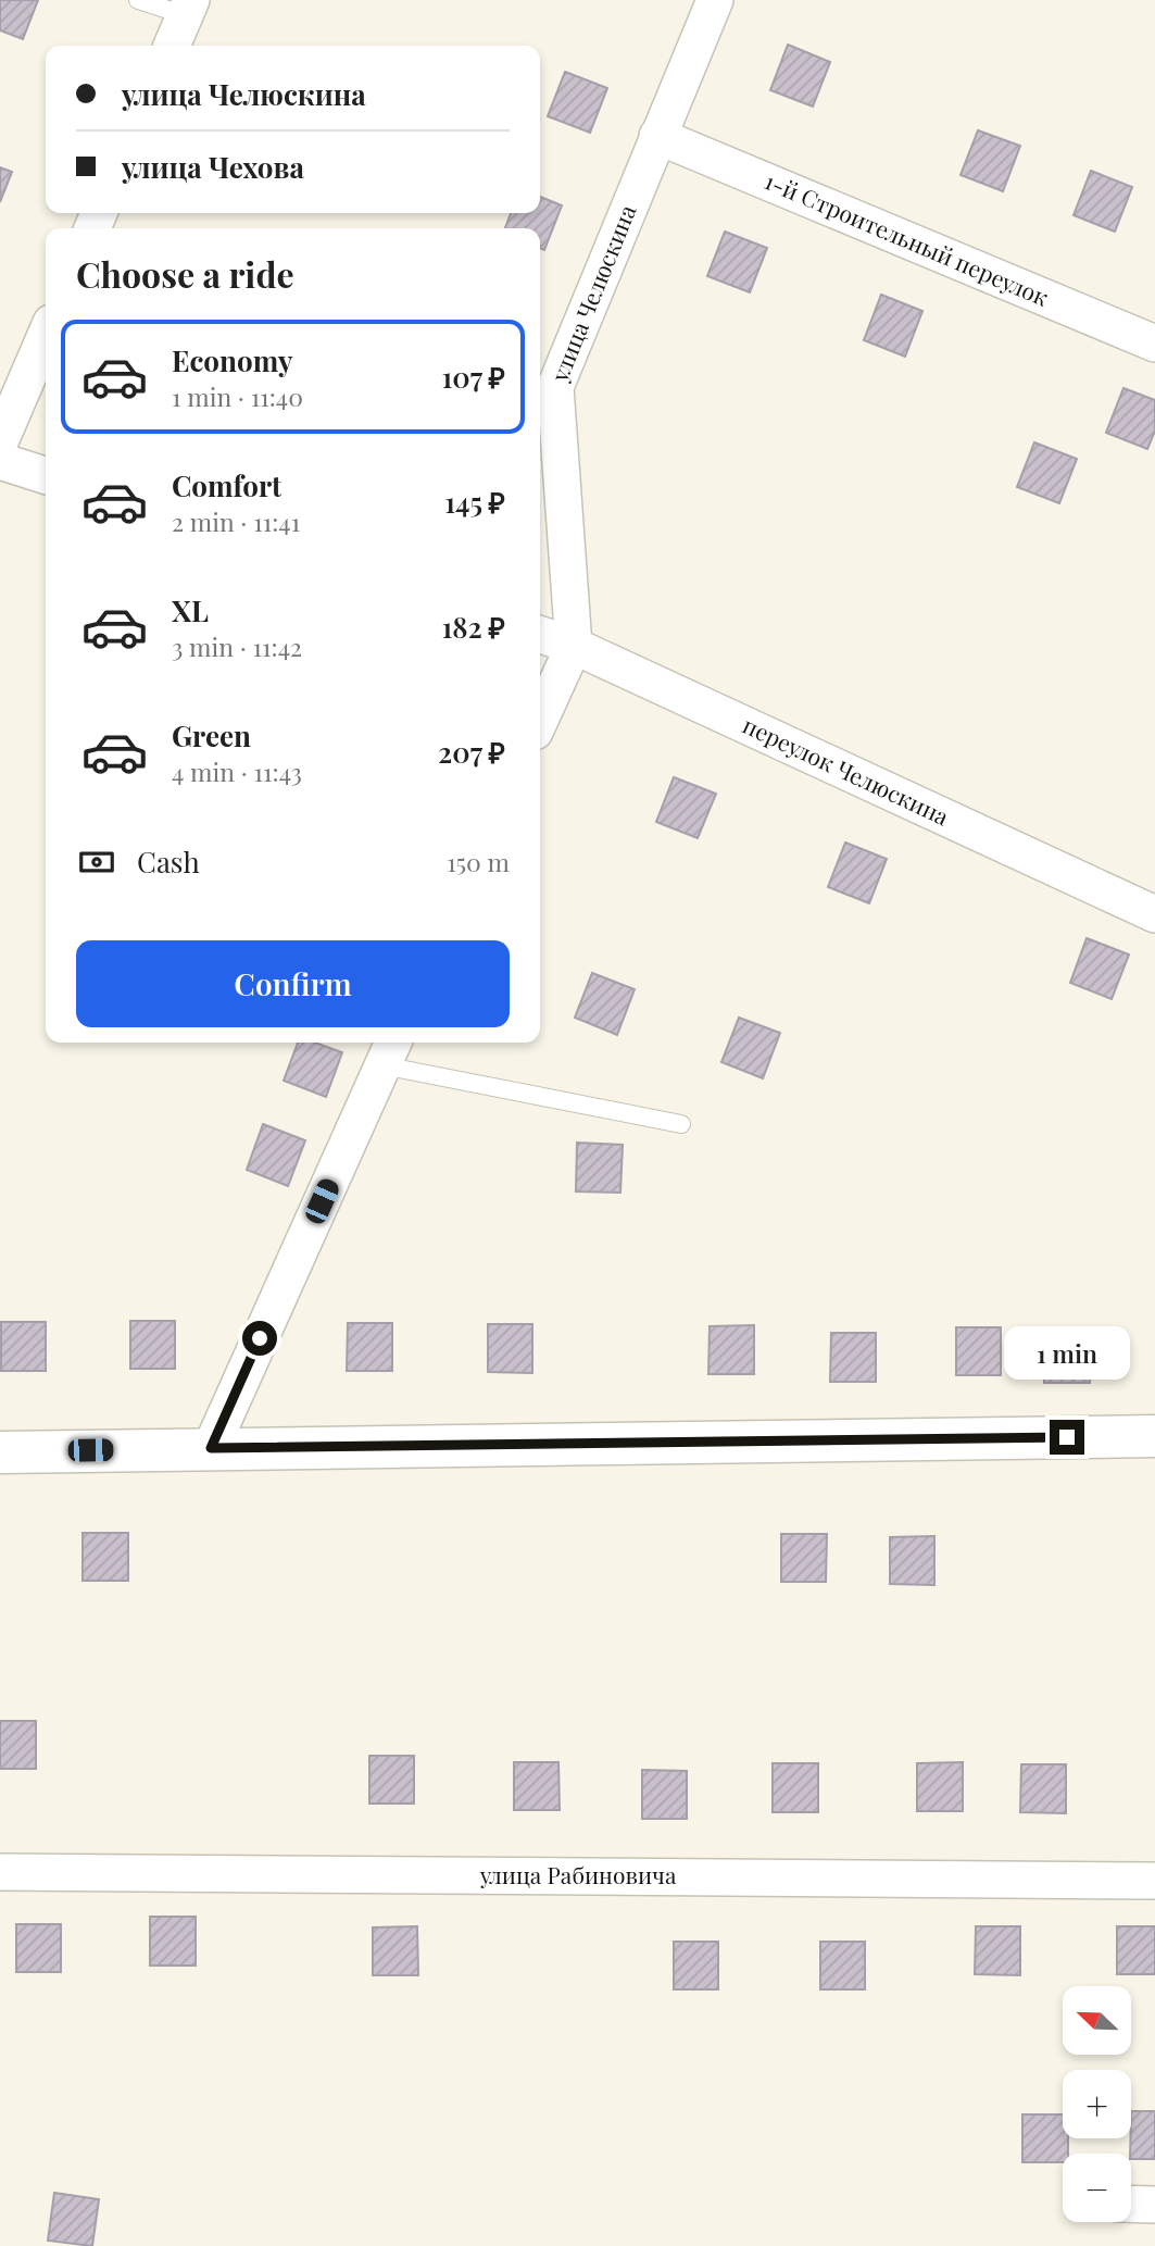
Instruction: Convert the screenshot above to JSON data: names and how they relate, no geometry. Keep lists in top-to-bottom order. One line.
{"streets":{"street":["1-й Строительный переулок","улица Челюскина","переулок Челюскина","улица Рабиновича"]},"crossings":[["1-й Строительный переулок","улица Челюскина"],["улица Челюскина","переулок Челюскина"]],"north":"top left","page":{"banner":["улица Челюскина","улица Чехова"],"heading":"Choose a ride","list":[{"name":"Economy","note":"1 min · 11:40","value":"107 ₽"},{"name":"Comfort","note":"2 min · 11:41","value":"145 ₽"},{"name":"XL","note":"3 min · 11:42","value":"182 ₽"},{"name":"Green","note":"4 min · 11:43","value":"207 ₽"}],"pay":["Cash","150 m"],"buttons":"Confirm","bubble":"1 min","map_buttons":["+","−"]}}
